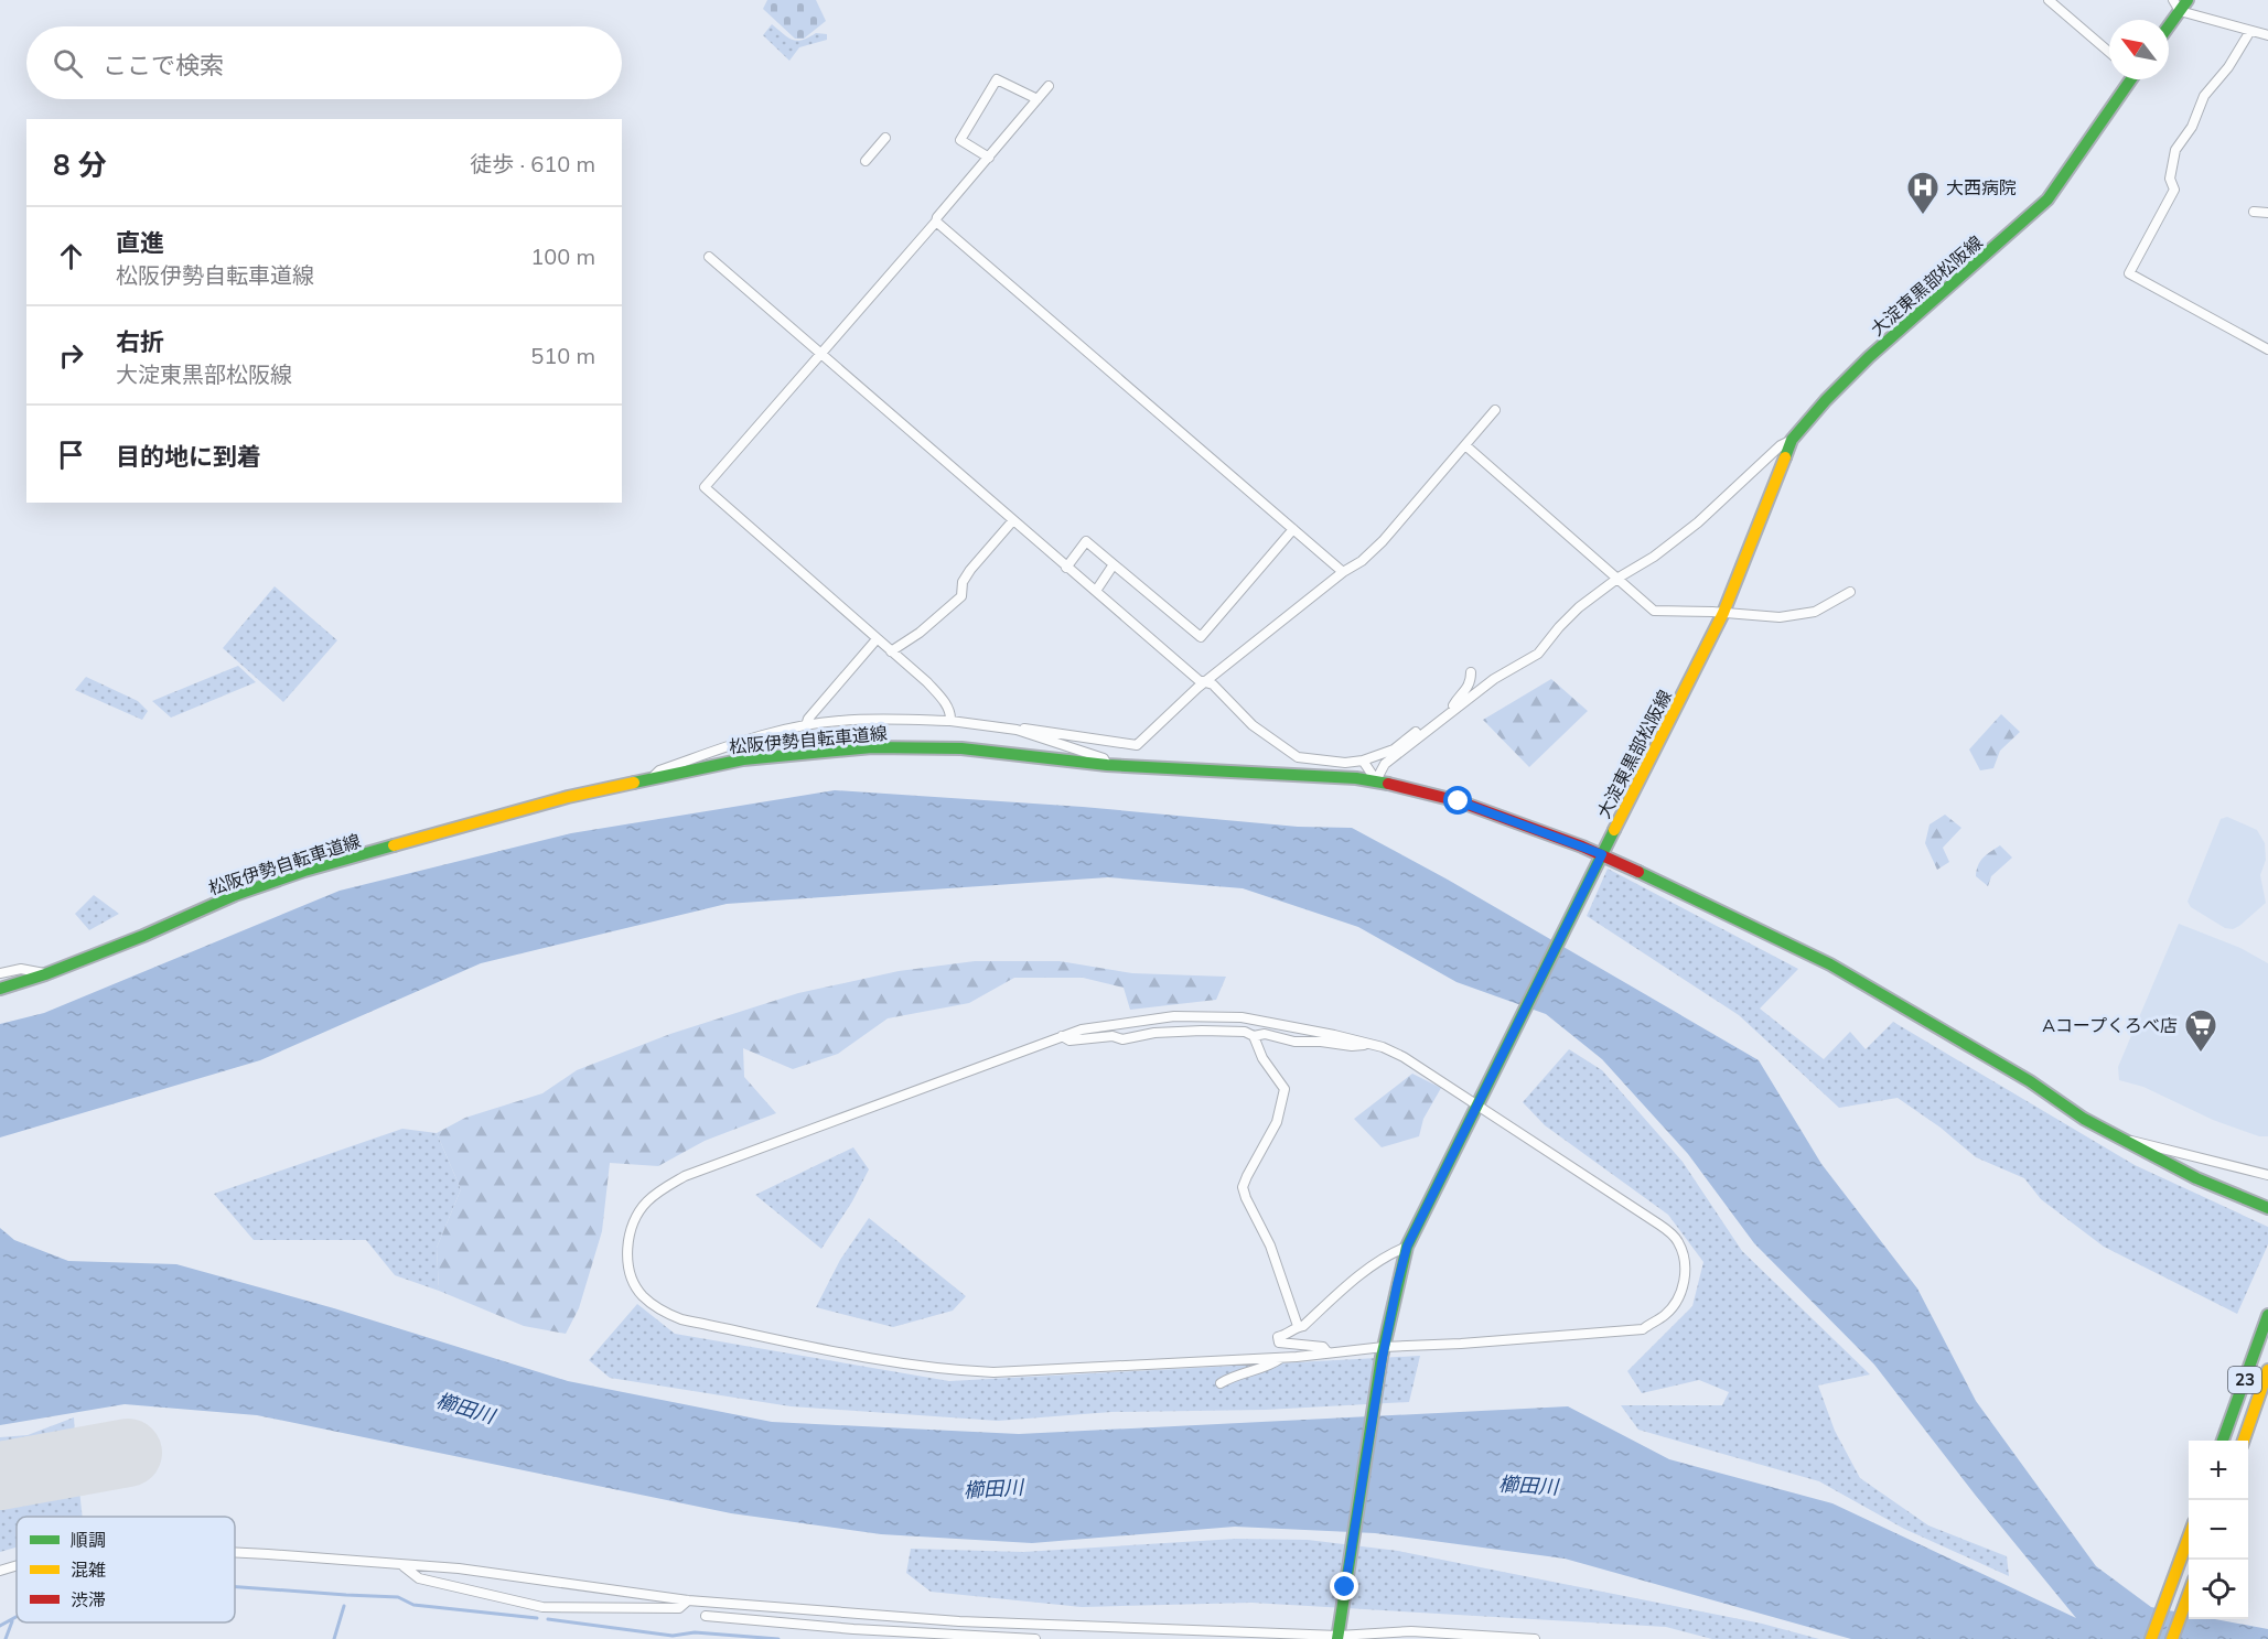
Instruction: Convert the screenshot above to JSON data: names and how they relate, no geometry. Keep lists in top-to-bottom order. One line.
{"streets":{"main road":["大淀東黒部松阪線","松阪伊勢自転車道線","23"]},"crossings":[["大淀東黒部松阪線","松阪伊勢自転車道線"]],"water":["櫛田川"],"places":{"hospital":["大西病院"],"supermarket":["Aコープくろべ店"]},"legend":["順調","混雑","渋滞"],"north":"top left","page":{"search":"ここで検索","heading":["8 分","徒歩 · 610 m"],"list":[["直進","松阪伊勢自転車道線","100 m"],["右折","大淀東黒部松阪線","510 m"],"目的地に到着"],"map_buttons":["+","−"]}}
